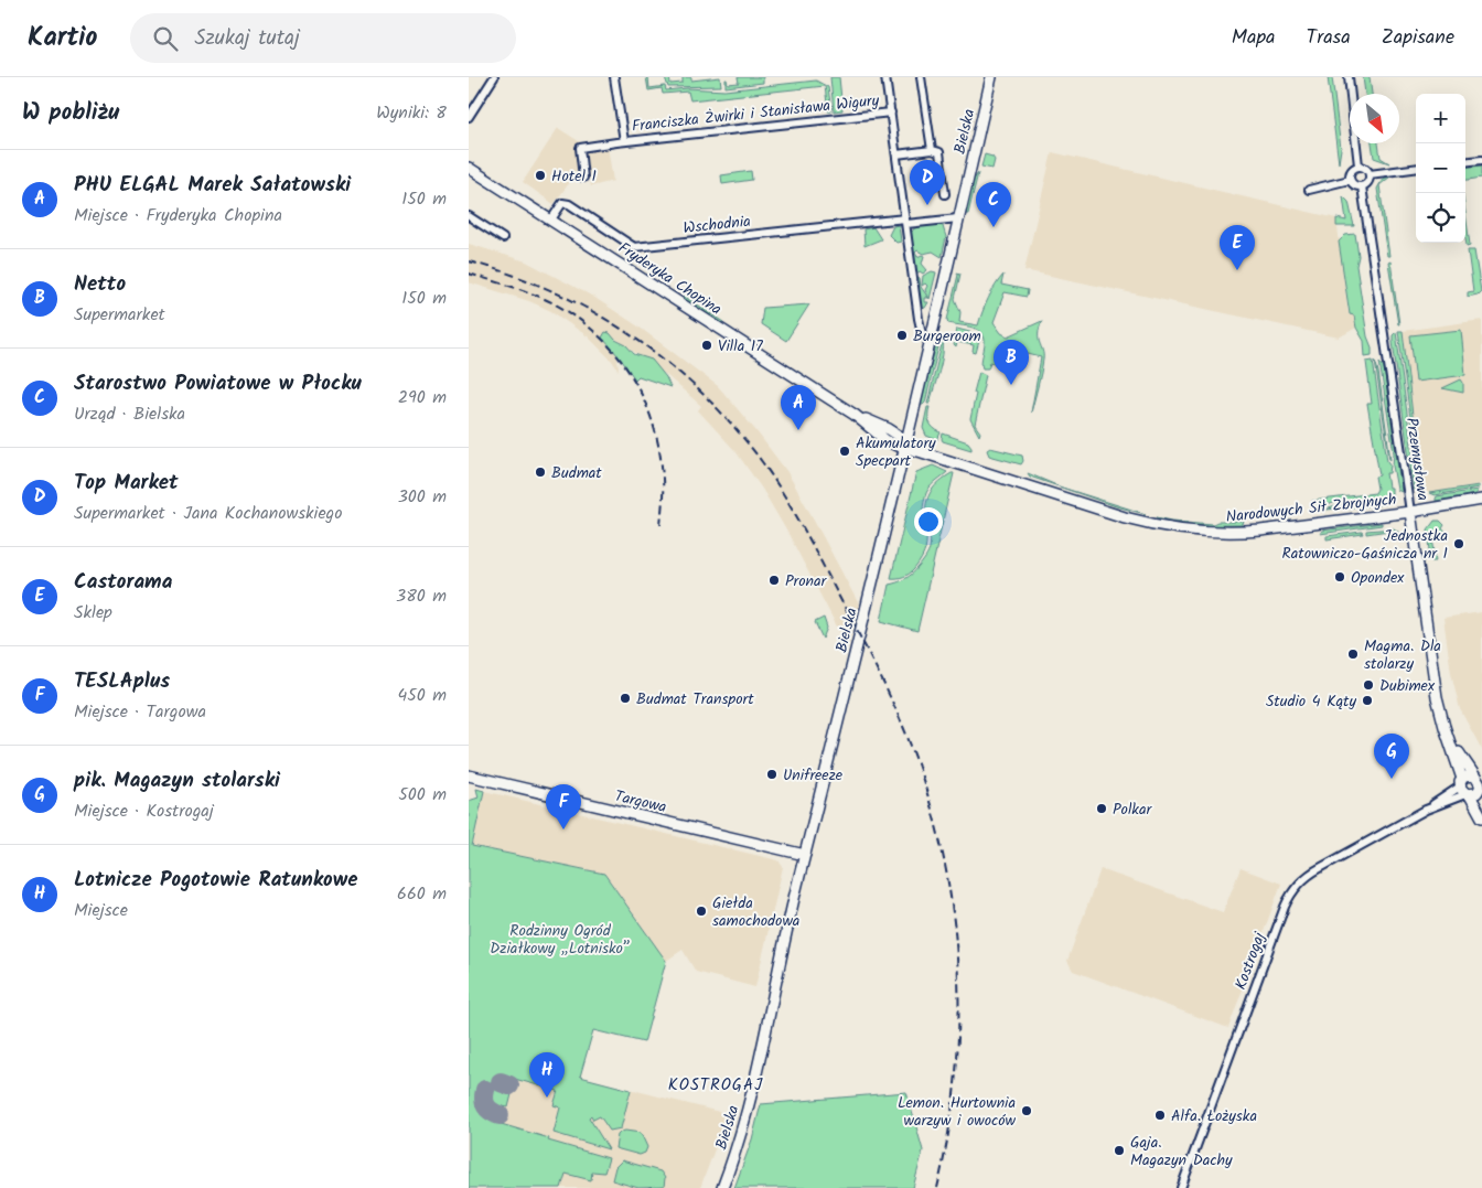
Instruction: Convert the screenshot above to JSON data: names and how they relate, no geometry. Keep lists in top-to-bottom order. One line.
{"streets":{"street":["Franciszka Żwirki i Stanisława Wigury","Bielska","Wschodnia","Fryderyka Chopina","Przemysłowa","Narodowych Sił Zbrojnych","Targowa","Kostrogaj"]},"crossings":[["Bielska","Fryderyka Chopina"],["Bielska","Narodowych Sił Zbrojnych"],["Bielska","Targowa"],["Wschodnia","Fryderyka Chopina"],["Fryderyka Chopina","Narodowych Sił Zbrojnych"],["Przemysłowa","Narodowych Sił Zbrojnych"],["Przemysłowa","Kostrogaj"]],"districts":["KOSTROGAJ"],"parks":["Rodzinny Ogród Działkowy „Lotnisko”"],"places":["Hotel 1","Burgeroom","Villa 17","Akumulatory Specpart","Budmat","Jednostka Ratowniczo-Gaśnicza nr 1","Opondex","Pronar","Magma. Dla stolarzy","Dubimex","Budmat Transport","Studio 4 Kąty","Unifreeze","Polkar","Giełda samochodowa","Lemon. Hurtownia warzyw i owoców","Alfa. Łożyska","Gaja. Magazyn Dachy"],"north":"bottom right","page":{"header":"Kartio","search":"Szukaj tutaj","nav":["Mapa","Trasa","Zapisane"],"heading":["W pobliżu","Wyniki: 8"],"map_buttons":["+","−"],"list":[{"mark":"A","name":"PHU ELGAL Marek Sałatowski","note":"Miejsce · Fryderyka Chopina","value":"150 m"},{"mark":"B","name":"Netto","note":"Supermarket","value":"150 m"},{"mark":"C","name":"Starostwo Powiatowe w Płocku","note":"Urząd · Bielska","value":"290 m"},{"mark":"D","name":"Top Market","note":"Supermarket · Jana Kochanowskiego","value":"300 m"},{"mark":"E","name":"Castorama","note":"Sklep","value":"380 m"},{"mark":"F","name":"TESLAplus","note":"Miejsce · Targowa","value":"450 m"},{"mark":"G","name":"pik. Magazyn stolarski","note":"Miejsce · Kostrogaj","value":"500 m"},{"mark":"H","name":"Lotnicze Pogotowie Ratunkowe","note":"Miejsce","value":"660 m"}],"pins":["D","C","E","B","A","G","F","H"]}}
